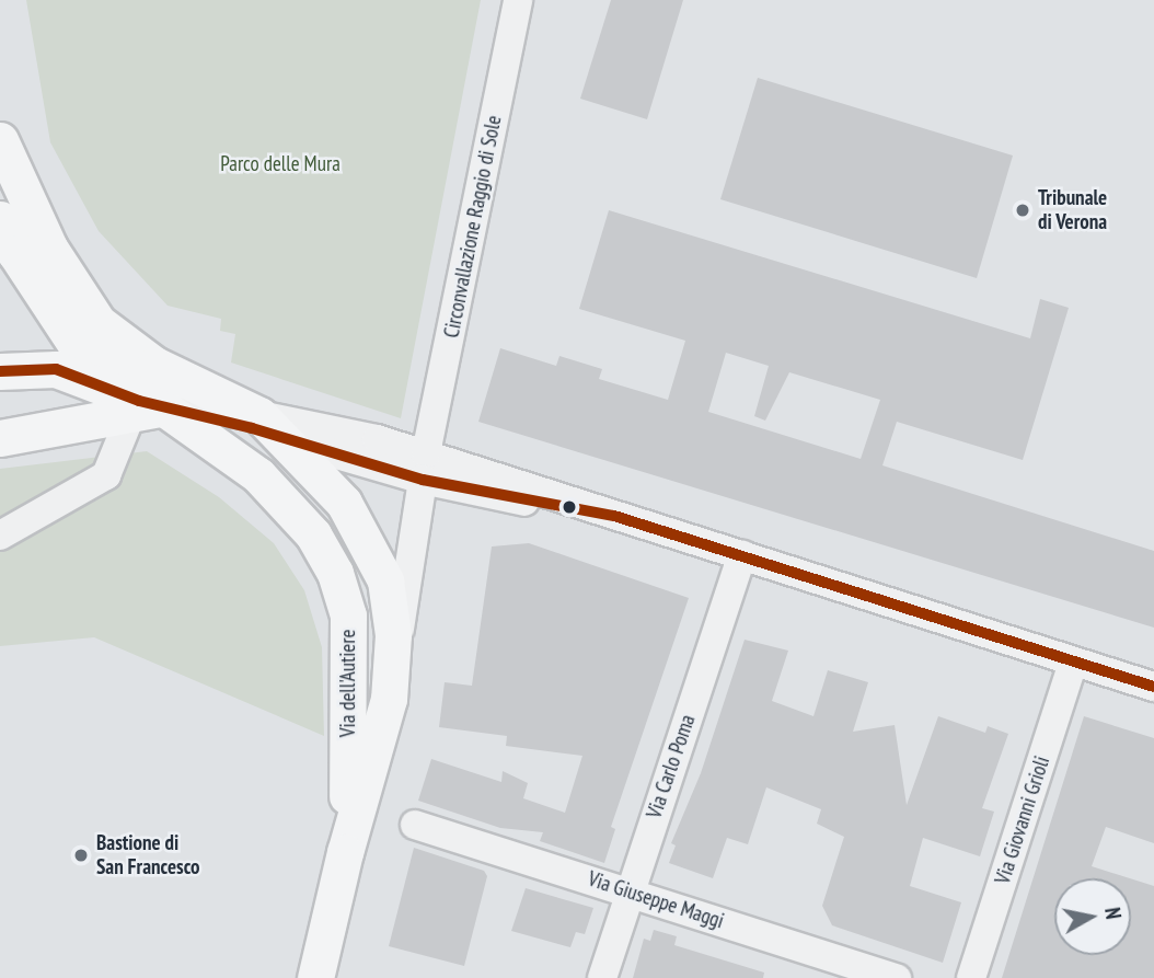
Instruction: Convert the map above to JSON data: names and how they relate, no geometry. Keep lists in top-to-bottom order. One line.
{"streets":{"main road":["Via dell'Autiere"],"street":["Circonvallazione Raggio di Sole","Via Carlo Poma","Via Giovanni Grioli","Via Giuseppe Maggi"]},"crossings":[["Circonvallazione Raggio di Sole","Via dell'Autiere"],["Via Carlo Poma","Via Giuseppe Maggi"]],"parks":["Parco delle Mura"],"places":["Tribunale di Verona","Bastione di San Francesco"],"north":"right"}
